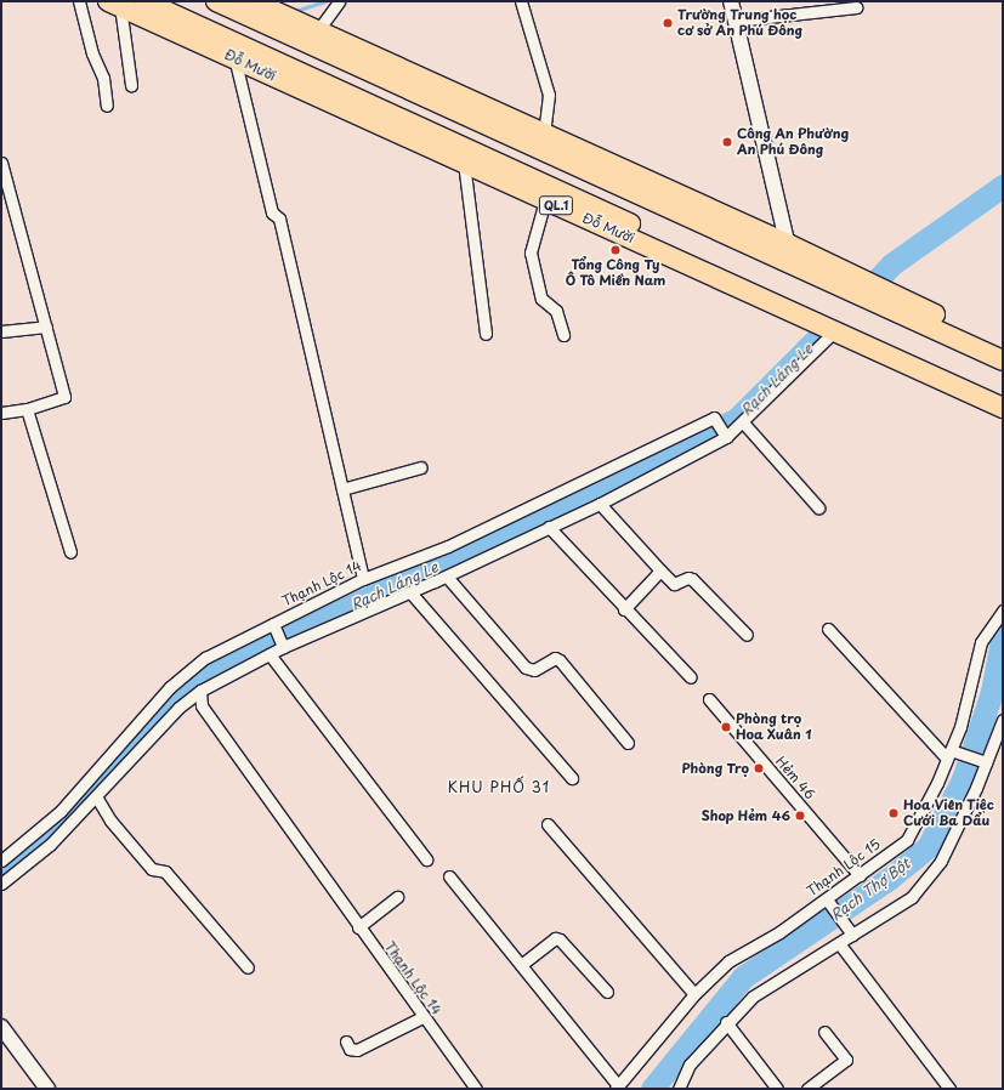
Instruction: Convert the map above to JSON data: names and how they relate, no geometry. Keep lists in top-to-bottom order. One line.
{"streets":{"highway":["Đỗ Mười","QL.1"],"street":["Thạnh Lộc 14","Hẻm 46","Thạnh Lộc 15"]},"crossings":[["Hẻm 46","Thạnh Lộc 15"]],"districts":["KHU PHỐ 31"],"water":["Rạch Láng Le","Rạch Thợ Bột"],"places":["Trường Trung học cơ sở An Phú Đông","Công An Phường An Phú Đông","Tổng Công Ty Ô Tô Miền Nam","Phòng trọ Hoa Xuân 1","Phòng Trọ","Hoa Viên Tiệc Cưới Ba Dẩu","Shop Hẻm 46"]}
